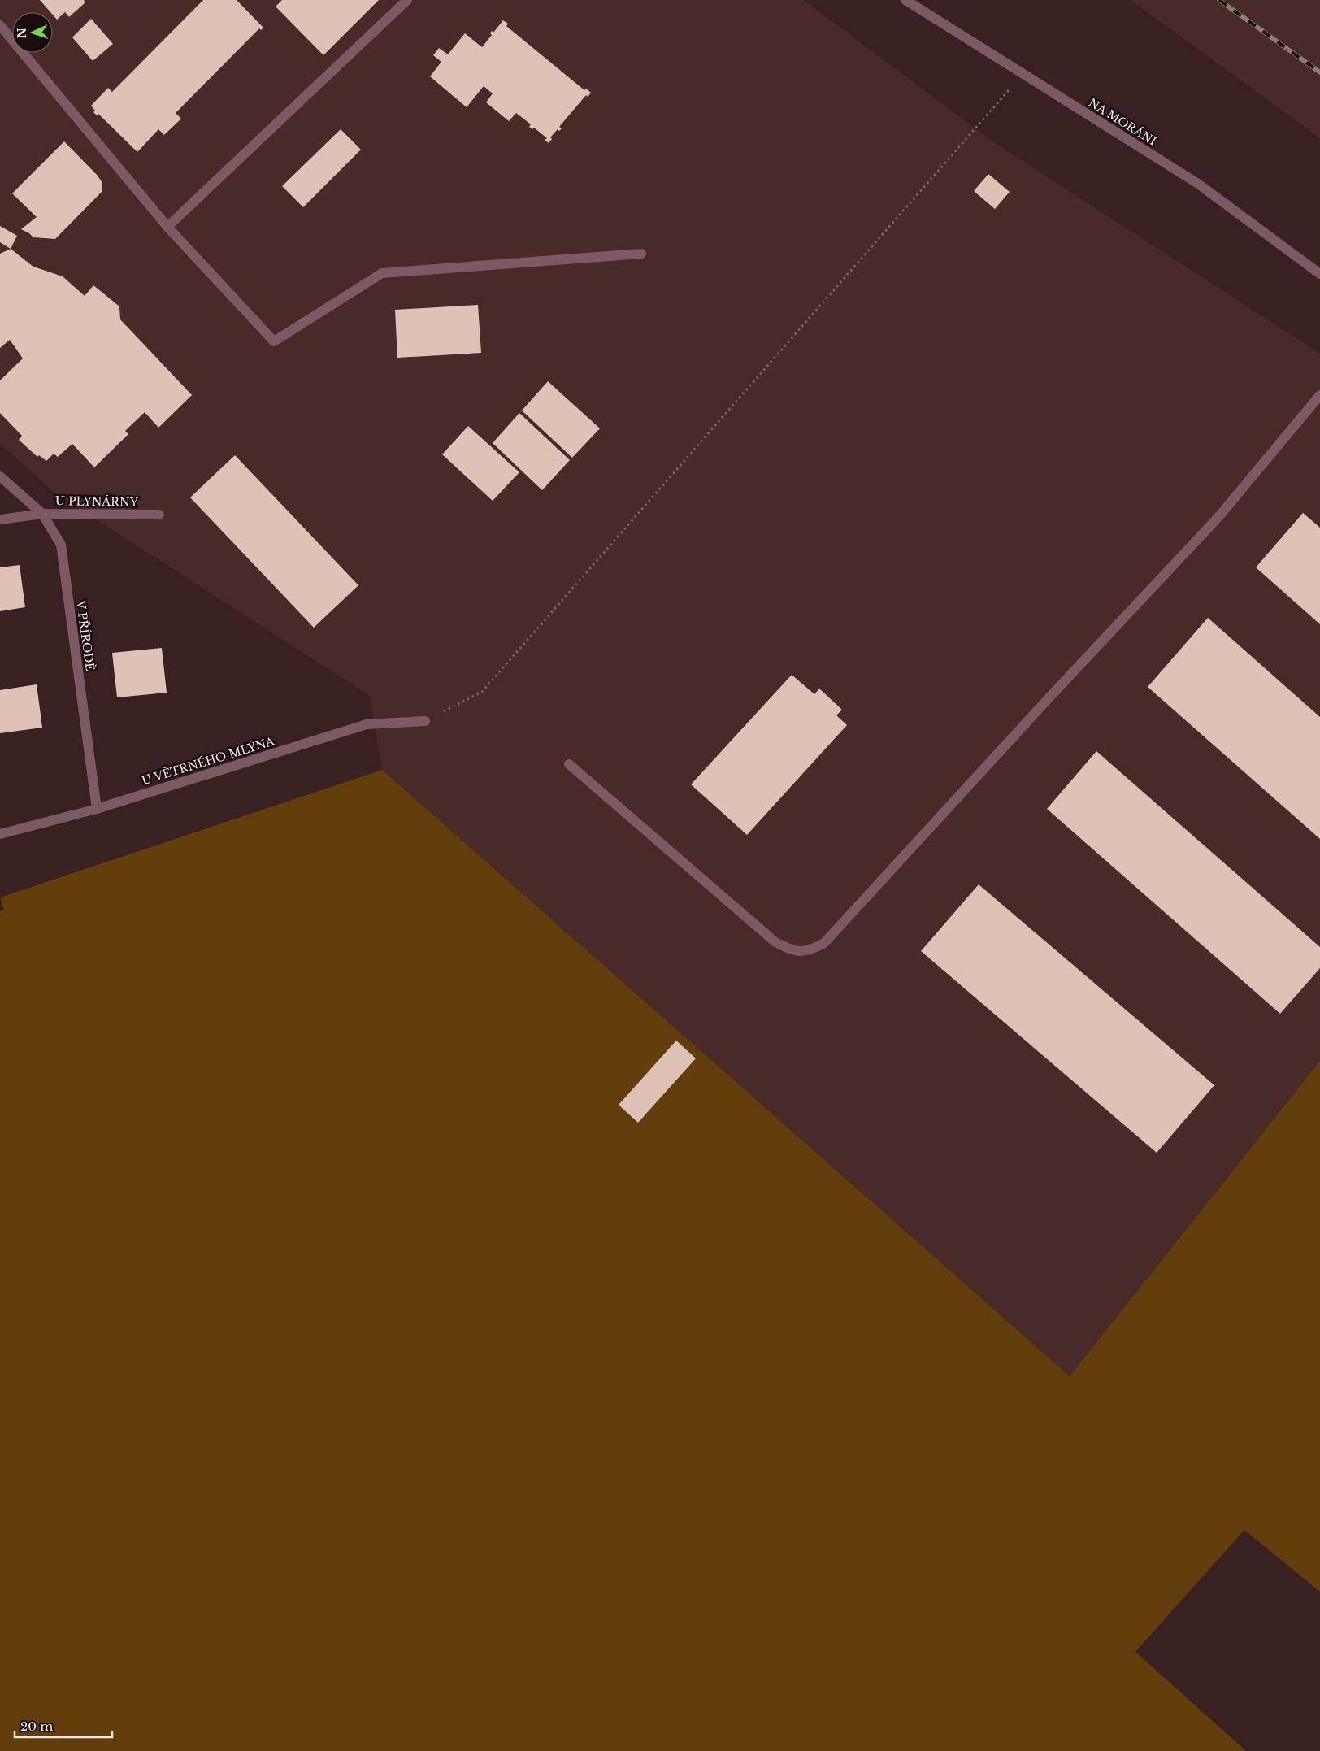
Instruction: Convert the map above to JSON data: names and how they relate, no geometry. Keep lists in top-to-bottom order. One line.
{"streets":{"street":["NA MORÁNI","U PLYNÁRNY","V PŘÍRODĚ","U VĚTRNÉHO MLÝNA"]},"crossings":[["U PLYNÁRNY","V PŘÍRODĚ"],["V PŘÍRODĚ","U VĚTRNÉHO MLÝNA"]],"scale_bar":"20 m","north":"left"}
